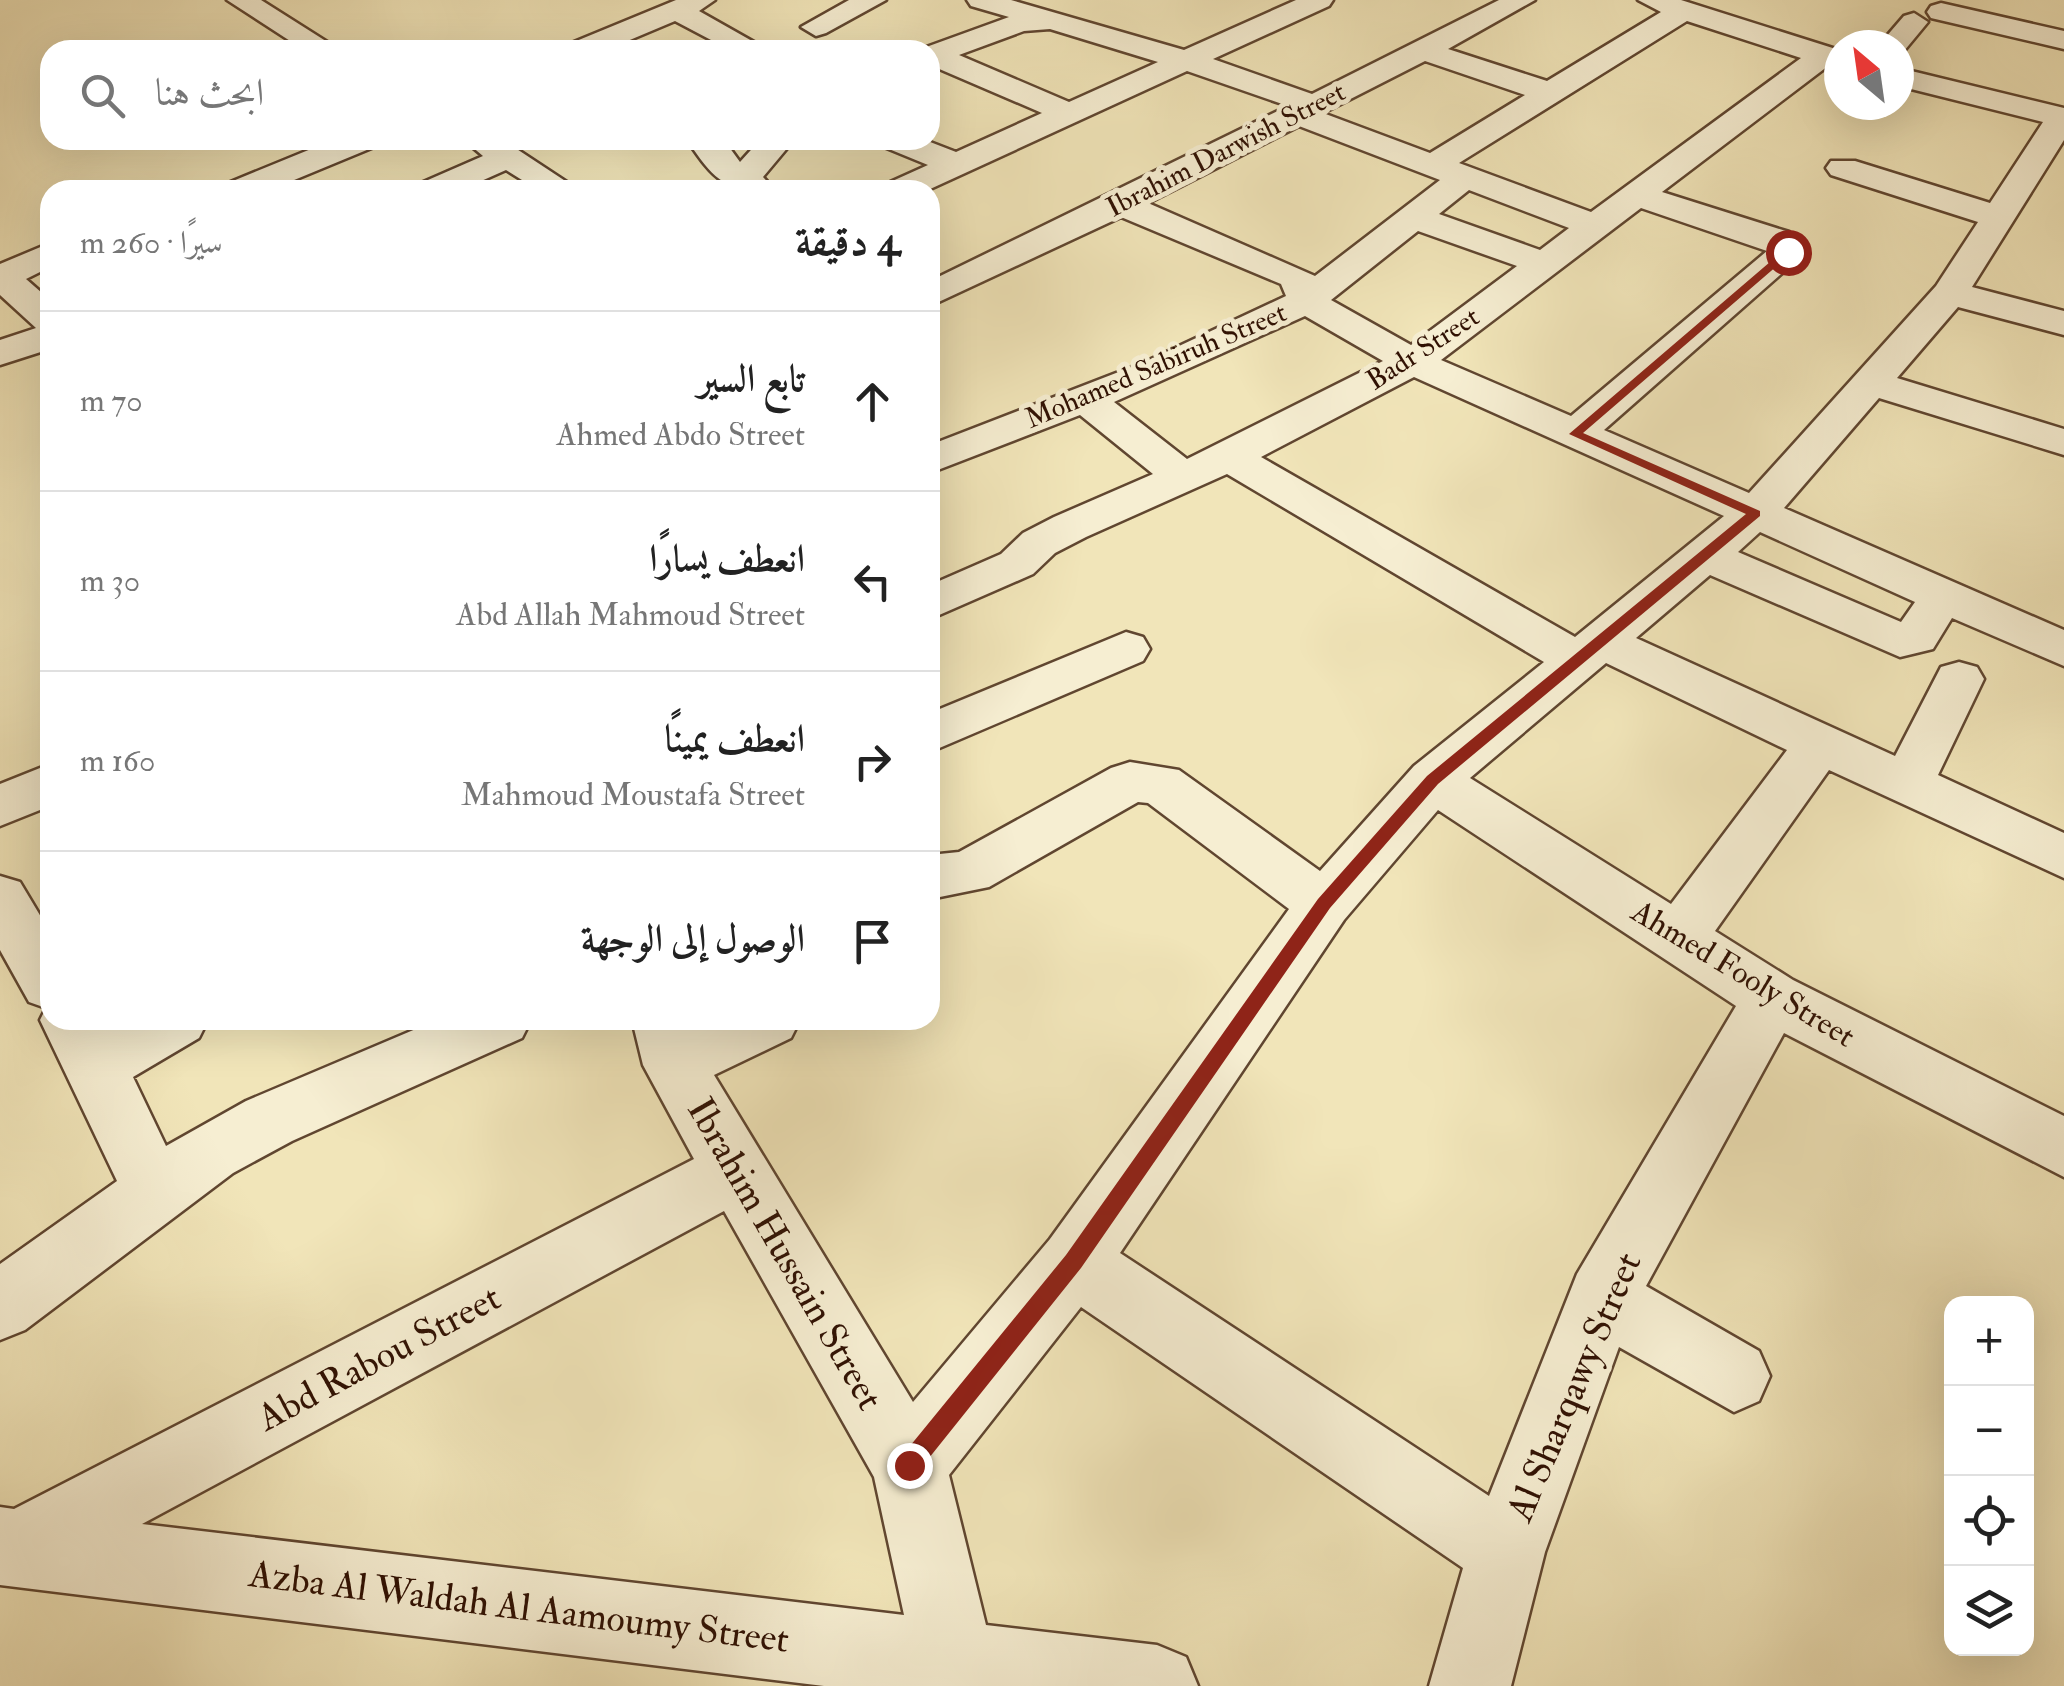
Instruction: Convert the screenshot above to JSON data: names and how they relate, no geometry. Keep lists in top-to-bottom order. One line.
{"streets":{"street":["Ibrahim Darwish Street","Badr Street","Mohamed Sabiruh Street","Ahmed Fooly Street","Ibrahim Hussain Street","Abd Rabou Street","Al Sharqawy Street","Azba Al Waldah Al Aamoumy Street"]},"crossings":[["Ahmed Fooly Street","Al Sharqawy Street"],["Ibrahim Hussain Street","Abd Rabou Street"],["Ibrahim Hussain Street","Azba Al Waldah Al Aamoumy Street"],["Abd Rabou Street","Azba Al Waldah Al Aamoumy Street"]],"north":"top left","page":{"search":"ابحث هنا","heading":["4 دقيقة","سيرًا · 260 m"],"list":[["تابع السير","Ahmed Abdo Street","70 m"],["انعطف يسارًا","Abd Allah Mahmoud Street","30 m"],["انعطف يمينًا","Mahmoud Moustafa Street","160 m"],"الوصول إلى الوجهة"],"map_buttons":["+","−"]}}
